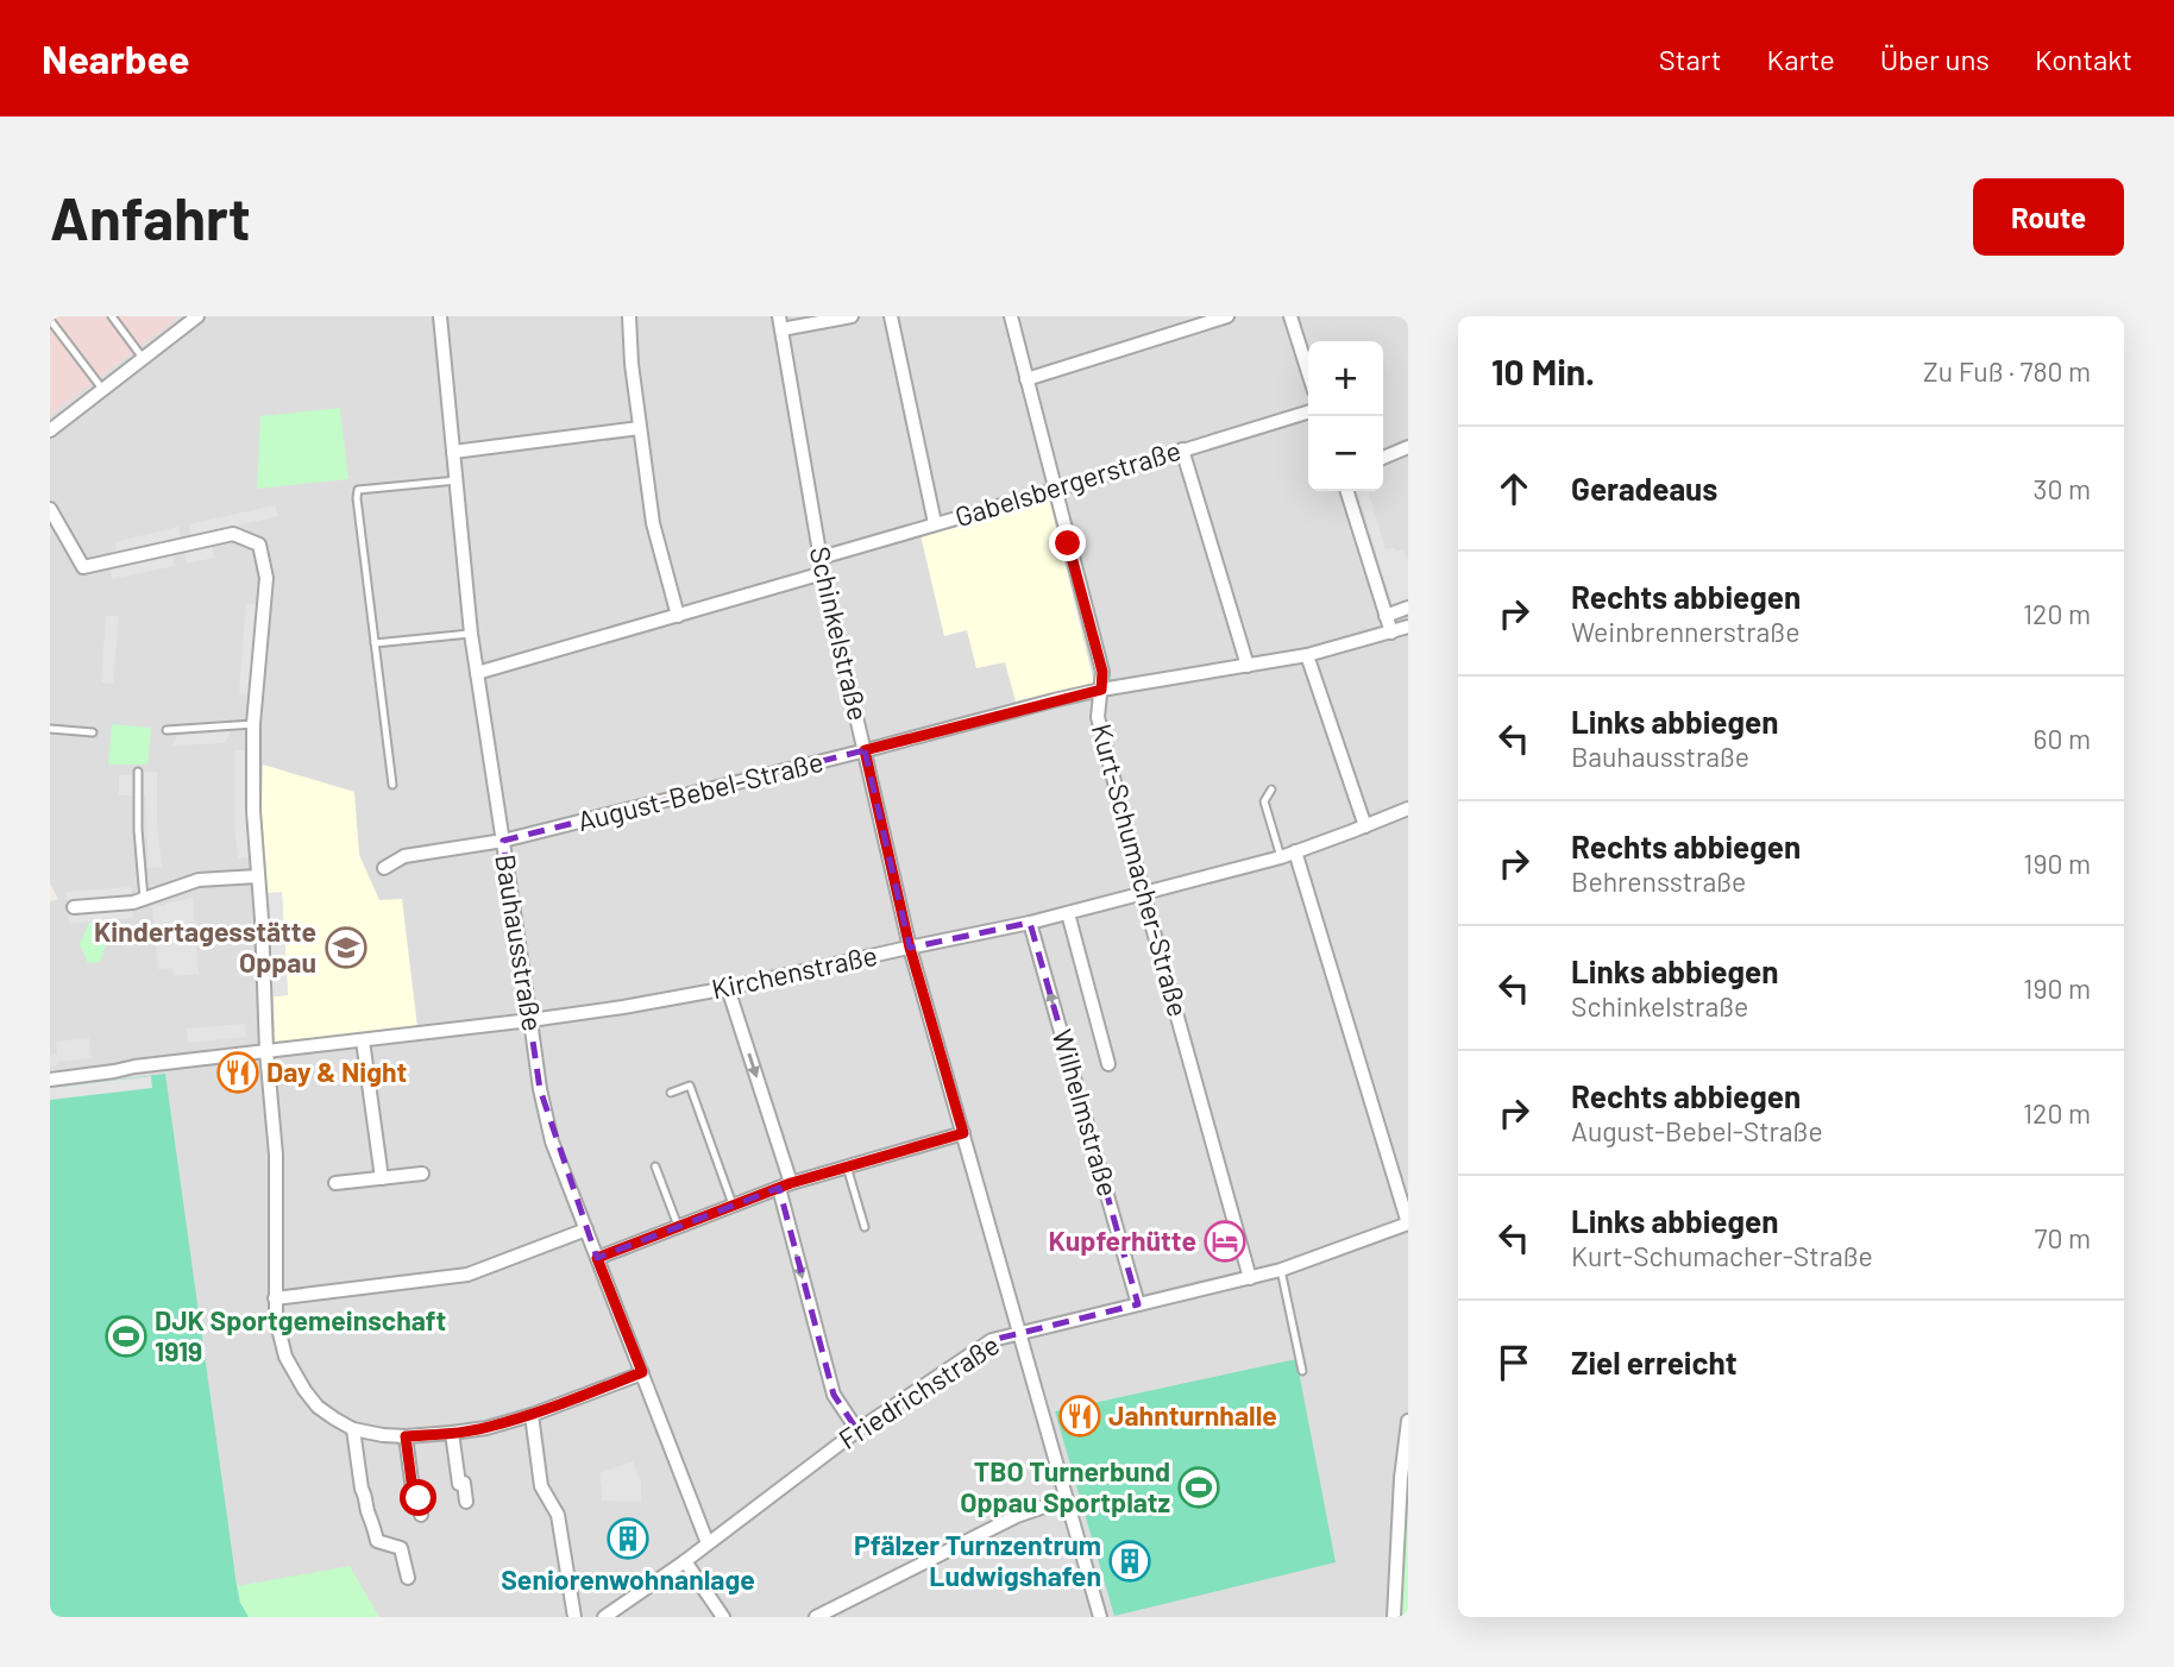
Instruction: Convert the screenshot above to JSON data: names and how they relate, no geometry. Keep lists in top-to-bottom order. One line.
{"streets":{"street":["Gabelsbergerstraße","Schinkelstraße","August-Bebel-Straße","Kurt-Schumacher-Straße","Bauhausstraße","Kirchenstraße","Wilhelmstraße","Friedrichstraße"]},"crossings":[["Gabelsbergerstraße","Schinkelstraße"],["Gabelsbergerstraße","Kurt-Schumacher-Straße"],["Schinkelstraße","August-Bebel-Straße"],["Schinkelstraße","Kirchenstraße"],["Schinkelstraße","Friedrichstraße"],["August-Bebel-Straße","Kurt-Schumacher-Straße"],["August-Bebel-Straße","Bauhausstraße"],["Kurt-Schumacher-Straße","Kirchenstraße"],["Kurt-Schumacher-Straße","Friedrichstraße"],["Bauhausstraße","Kirchenstraße"],["Bauhausstraße","Friedrichstraße"],["Kirchenstraße","Wilhelmstraße"],["Wilhelmstraße","Friedrichstraße"]],"places":{"school or university":["Kindertagesstätte Oppau"],"restaurant":["Day & Night","Jahnturnhalle"],"hotel":["Kupferhütte"],"sports":["DJK Sportgemeinschaft 1919","TBO Turnerbund Oppau Sportplatz"],"building":["Seniorenwohnanlage","Pfälzer Turnzentrum Ludwigshafen"]},"page":{"header":"Nearbee","nav":["Start","Karte","Über uns","Kontakt"],"buttons":"Route","title":"Anfahrt","heading":["10 Min.","Zu Fuß · 780 m"],"map_buttons":["+","−"],"list":[["Geradeaus","30 m"],["Rechts abbiegen","Weinbrennerstraße","120 m"],["Links abbiegen","Bauhausstraße","60 m"],["Rechts abbiegen","Behrensstraße","190 m"],["Links abbiegen","Schinkelstraße","190 m"],["Rechts abbiegen","August-Bebel-Straße","120 m"],["Links abbiegen","Kurt-Schumacher-Straße","70 m"],"Ziel erreicht"]}}
